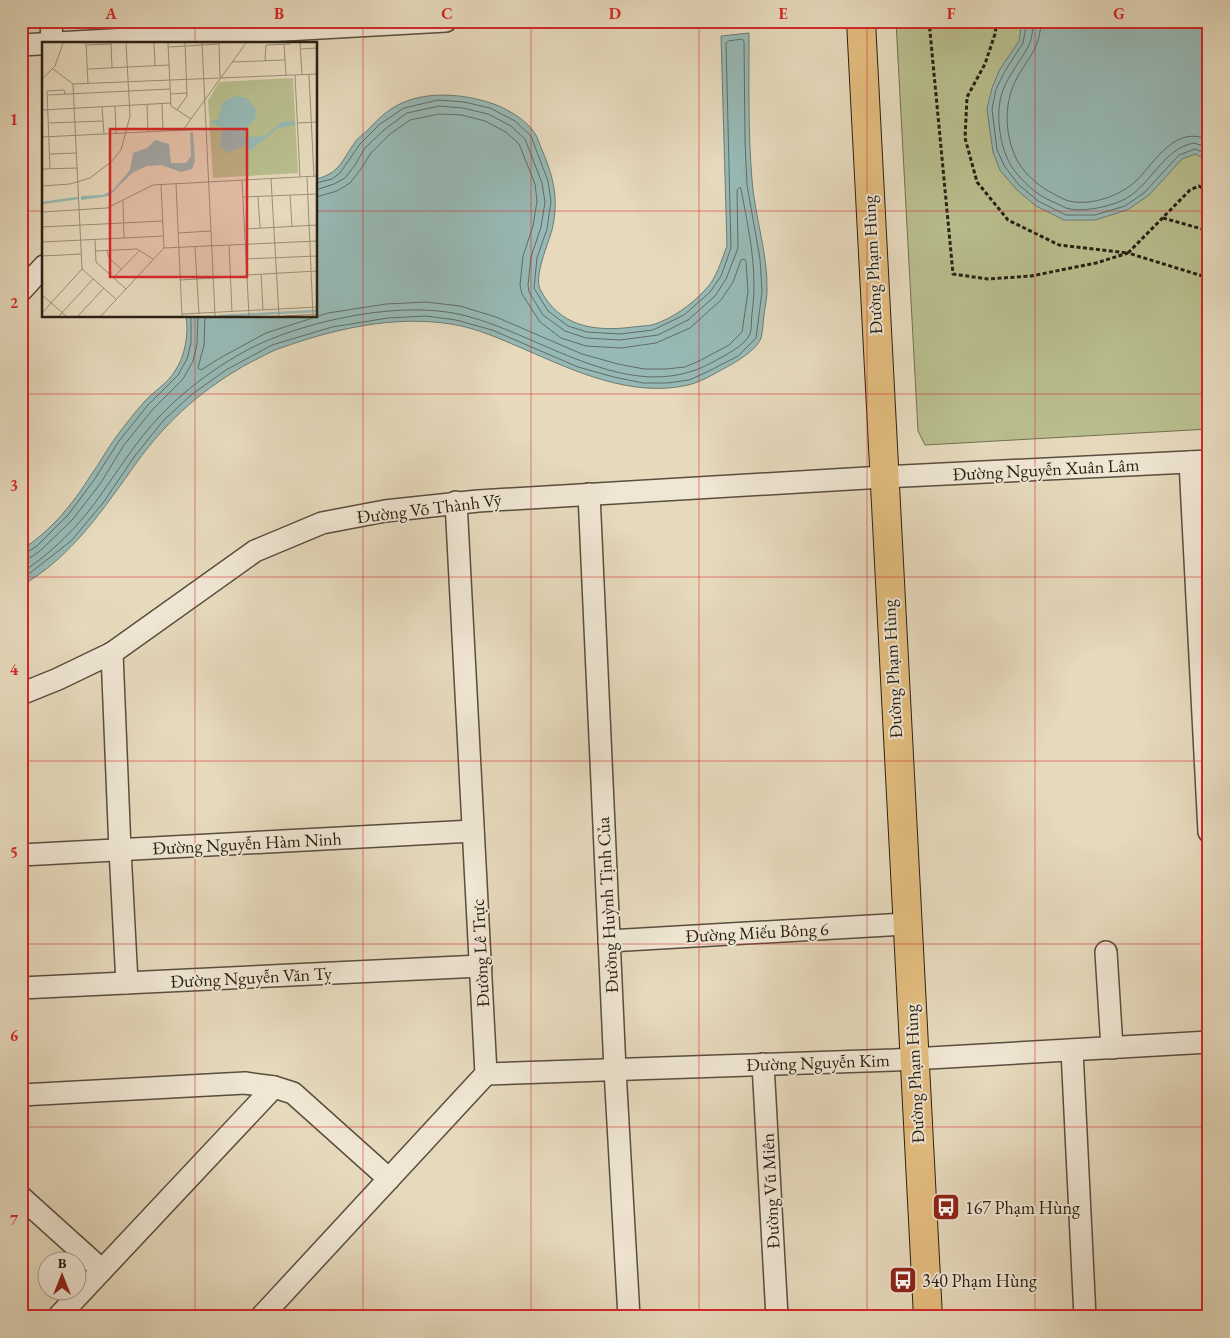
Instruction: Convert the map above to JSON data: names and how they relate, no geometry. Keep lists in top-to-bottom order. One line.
{"streets":{"main road":["Đường Phạm Hùng"],"street":["Đường Nguyễn Xuân Lâm","Đường Võ Thành Vỹ","Đường Nguyễn Hàm Ninh","Đường Huỳnh Tịnh Của","Đường Miếu Bông 6","Đường Lê Trực","Đường Nguyễn Văn Tỵ","Đường Nguyễn Kim","Đường Vũ Miên"]},"crossings":[["Đường Phạm Hùng","Đường Nguyễn Xuân Lâm"],["Đường Phạm Hùng","Đường Võ Thành Vỹ"],["Đường Phạm Hùng","Đường Miếu Bông 6"],["Đường Phạm Hùng","Đường Nguyễn Kim"],["Đường Nguyễn Xuân Lâm","Đường Võ Thành Vỹ"],["Đường Võ Thành Vỹ","Đường Huỳnh Tịnh Của"],["Đường Võ Thành Vỹ","Đường Lê Trực"],["Đường Nguyễn Hàm Ninh","Đường Lê Trực"],["Đường Huỳnh Tịnh Của","Đường Miếu Bông 6"],["Đường Huỳnh Tịnh Của","Đường Nguyễn Kim"],["Đường Lê Trực","Đường Nguyễn Văn Tỵ"],["Đường Lê Trực","Đường Nguyễn Kim"],["Đường Nguyễn Kim","Đường Vũ Miên"]],"places":{"bus stop":["167 Phạm Hùng","340 Phạm Hùng"]},"north":"top","grid":{"columns":["A","B","C","D","E","F","G"],"rows":["1","2","3","4","5","6","7"]}}
